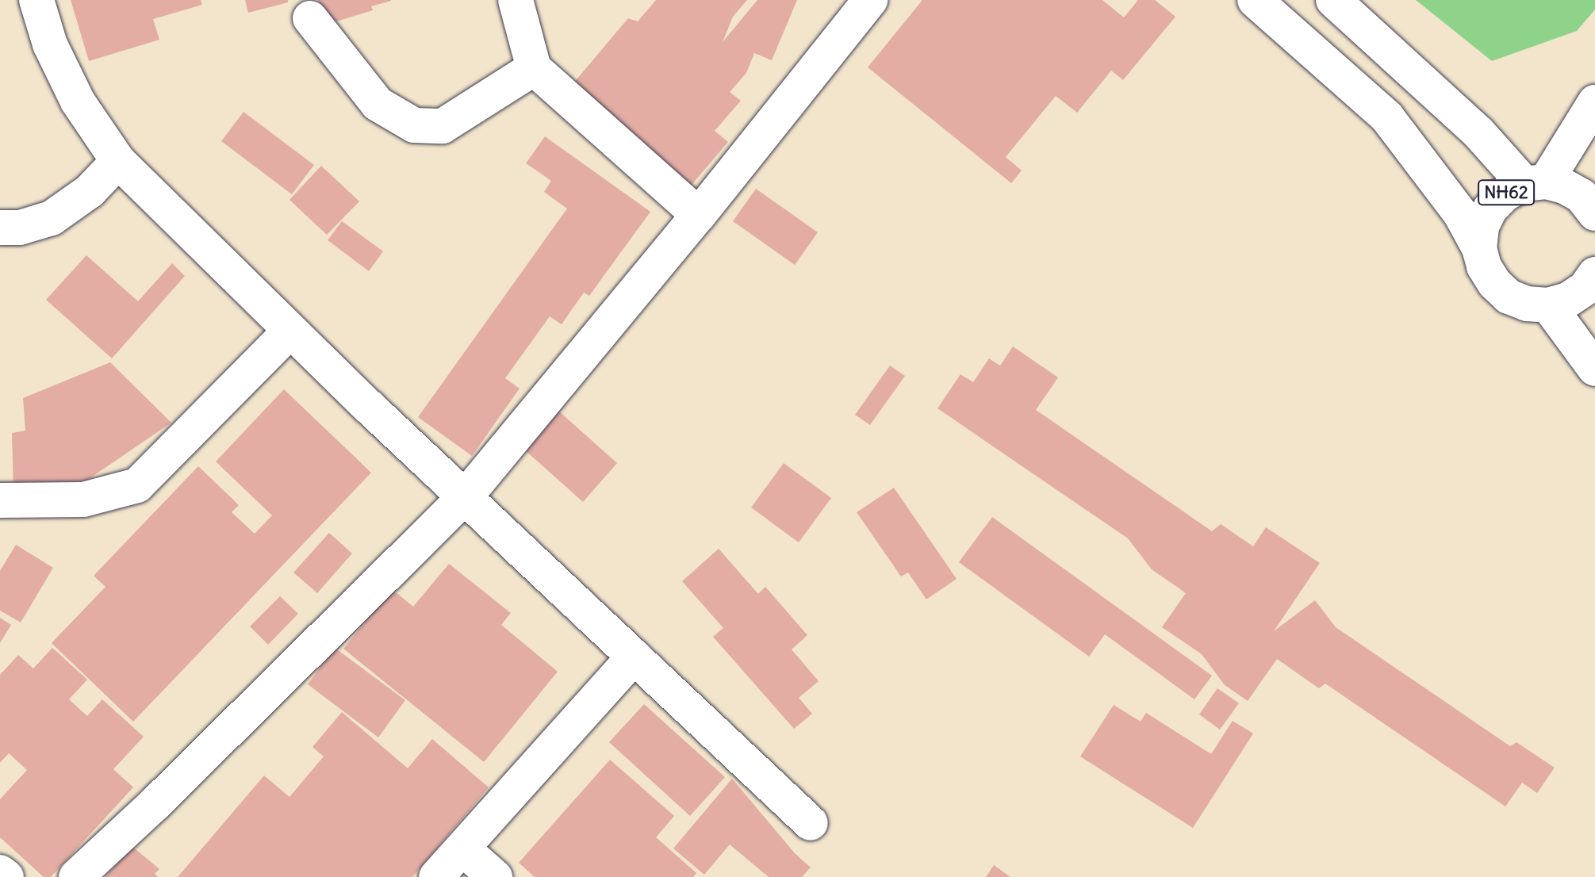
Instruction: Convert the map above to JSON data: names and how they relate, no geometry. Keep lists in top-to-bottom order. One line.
{"streets":{"main road":["NH62"]}}
